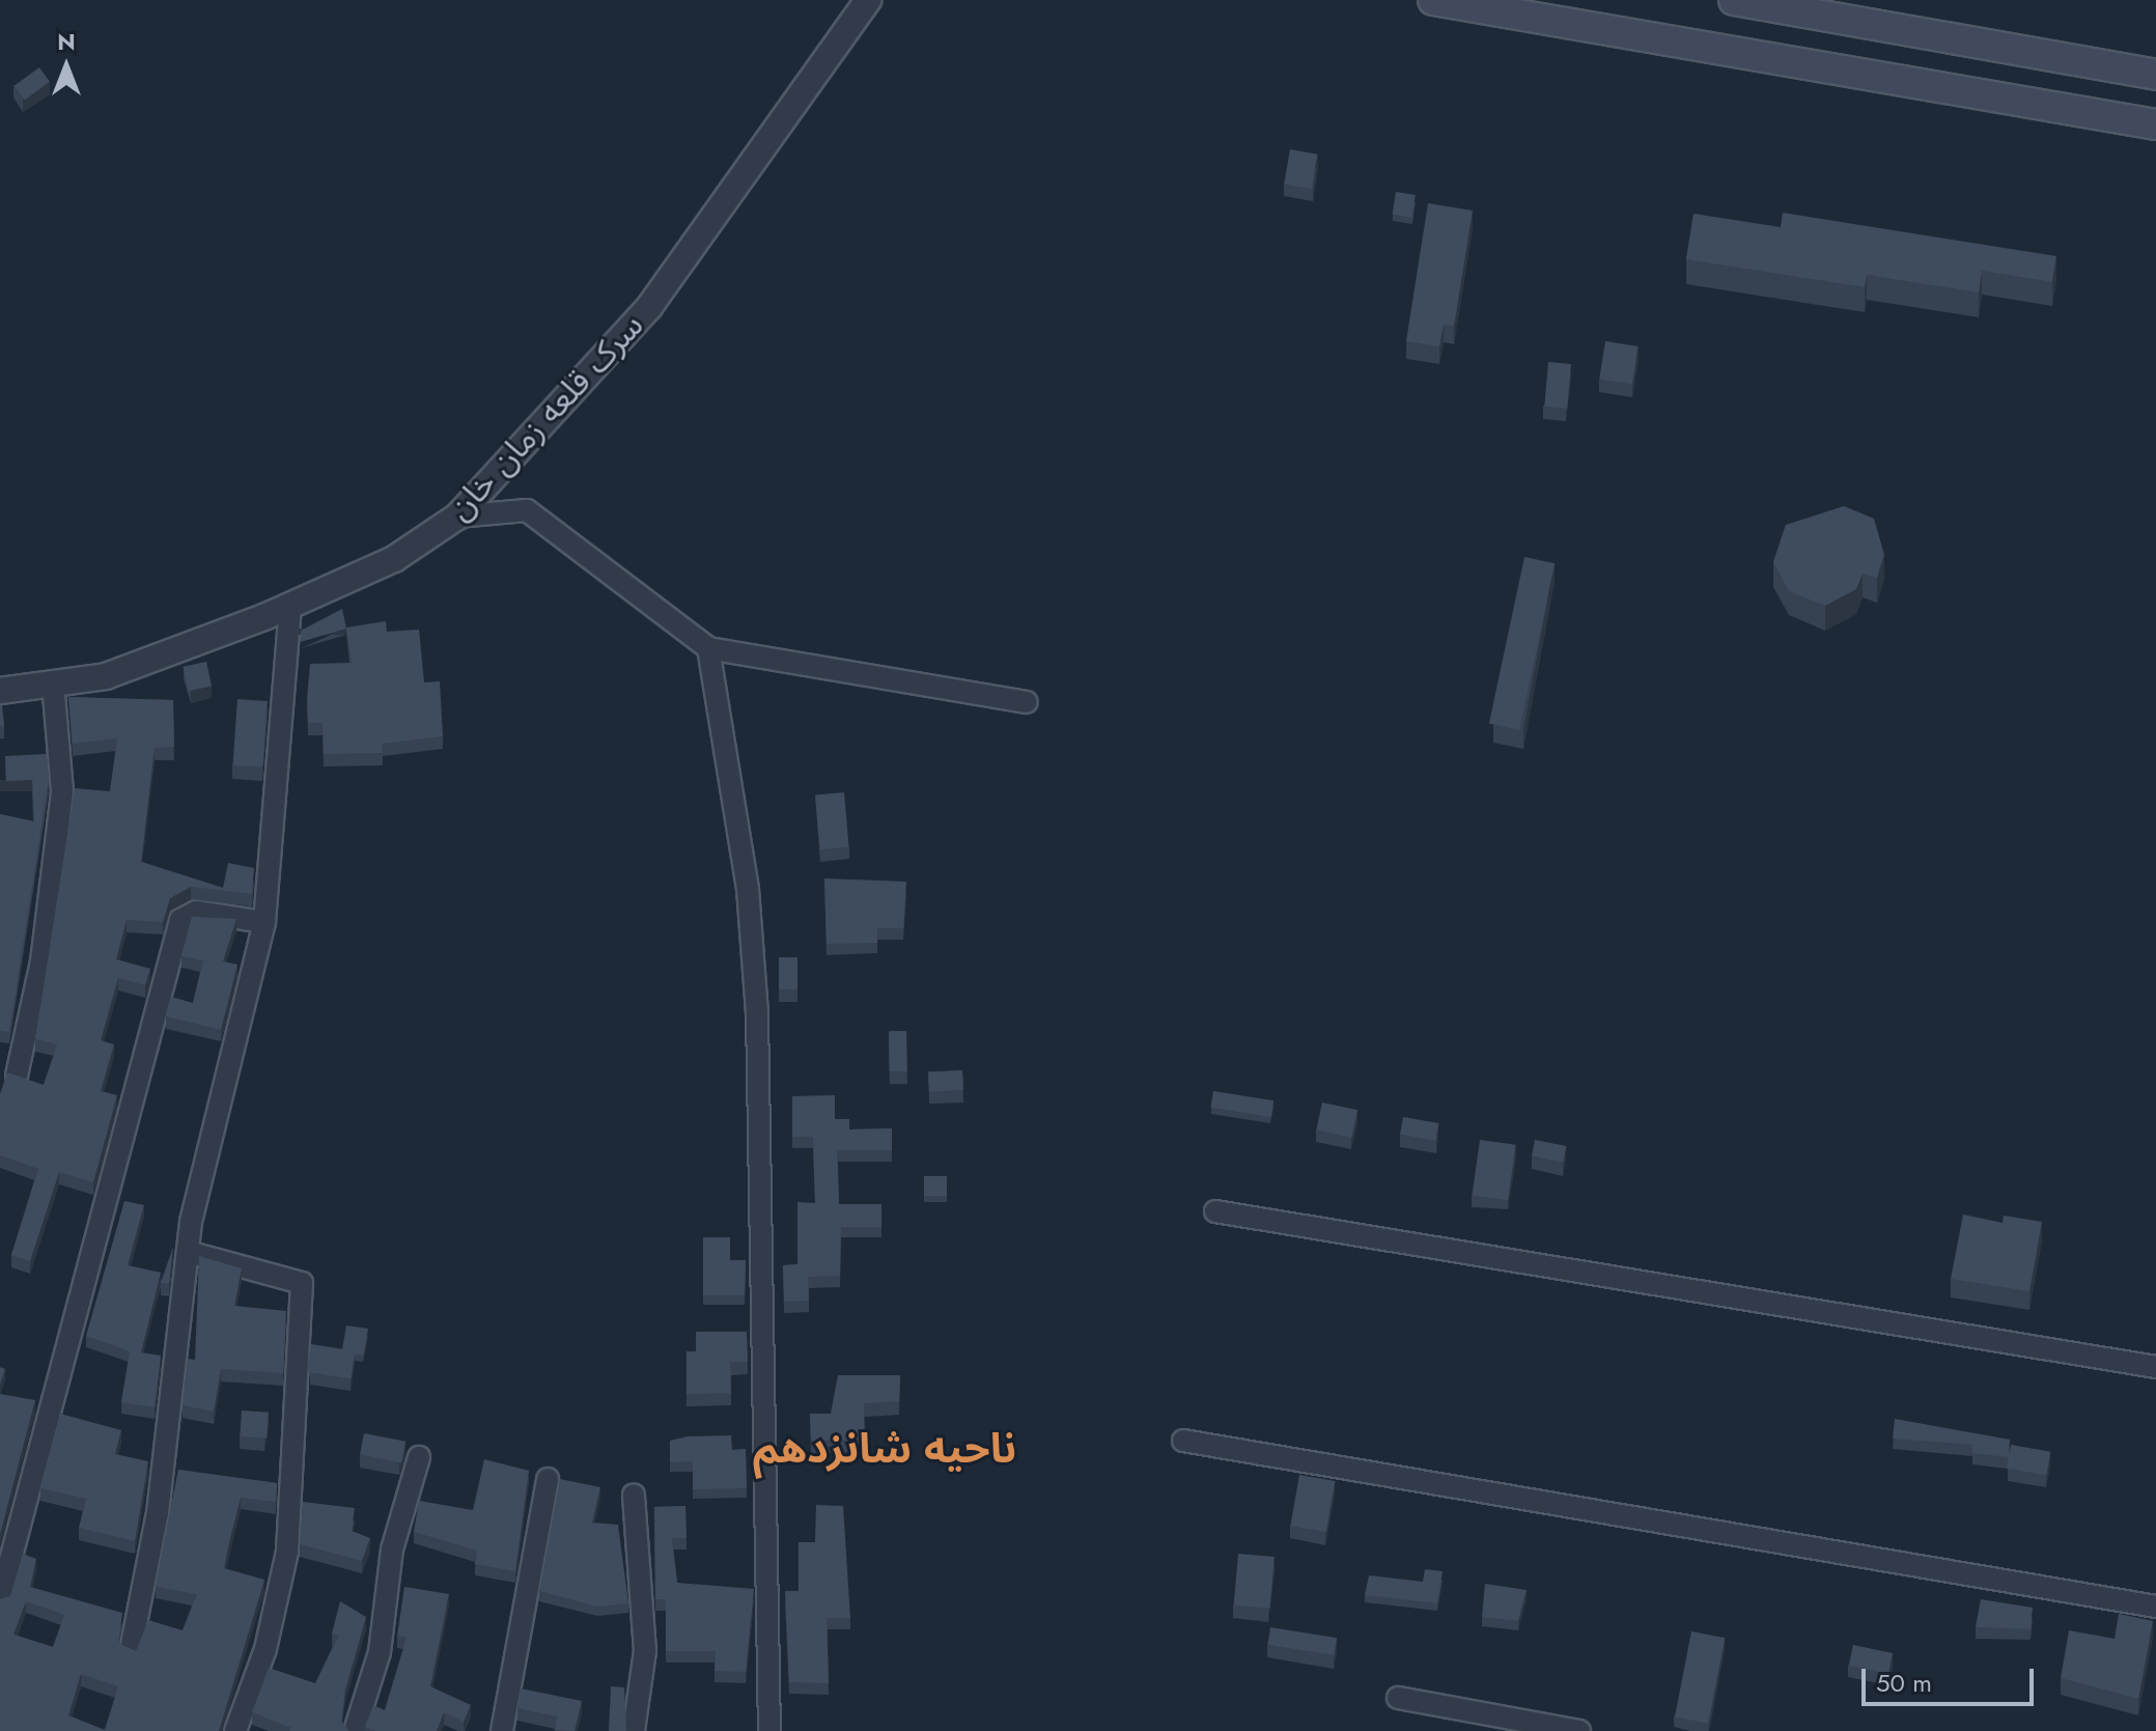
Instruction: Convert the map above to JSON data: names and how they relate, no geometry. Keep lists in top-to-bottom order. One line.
{"streets":{"street":["سرک قلعه زمان خان"]},"districts":["ناحیه شانزدهم"],"scale_bar":"50 m","north":"top"}
